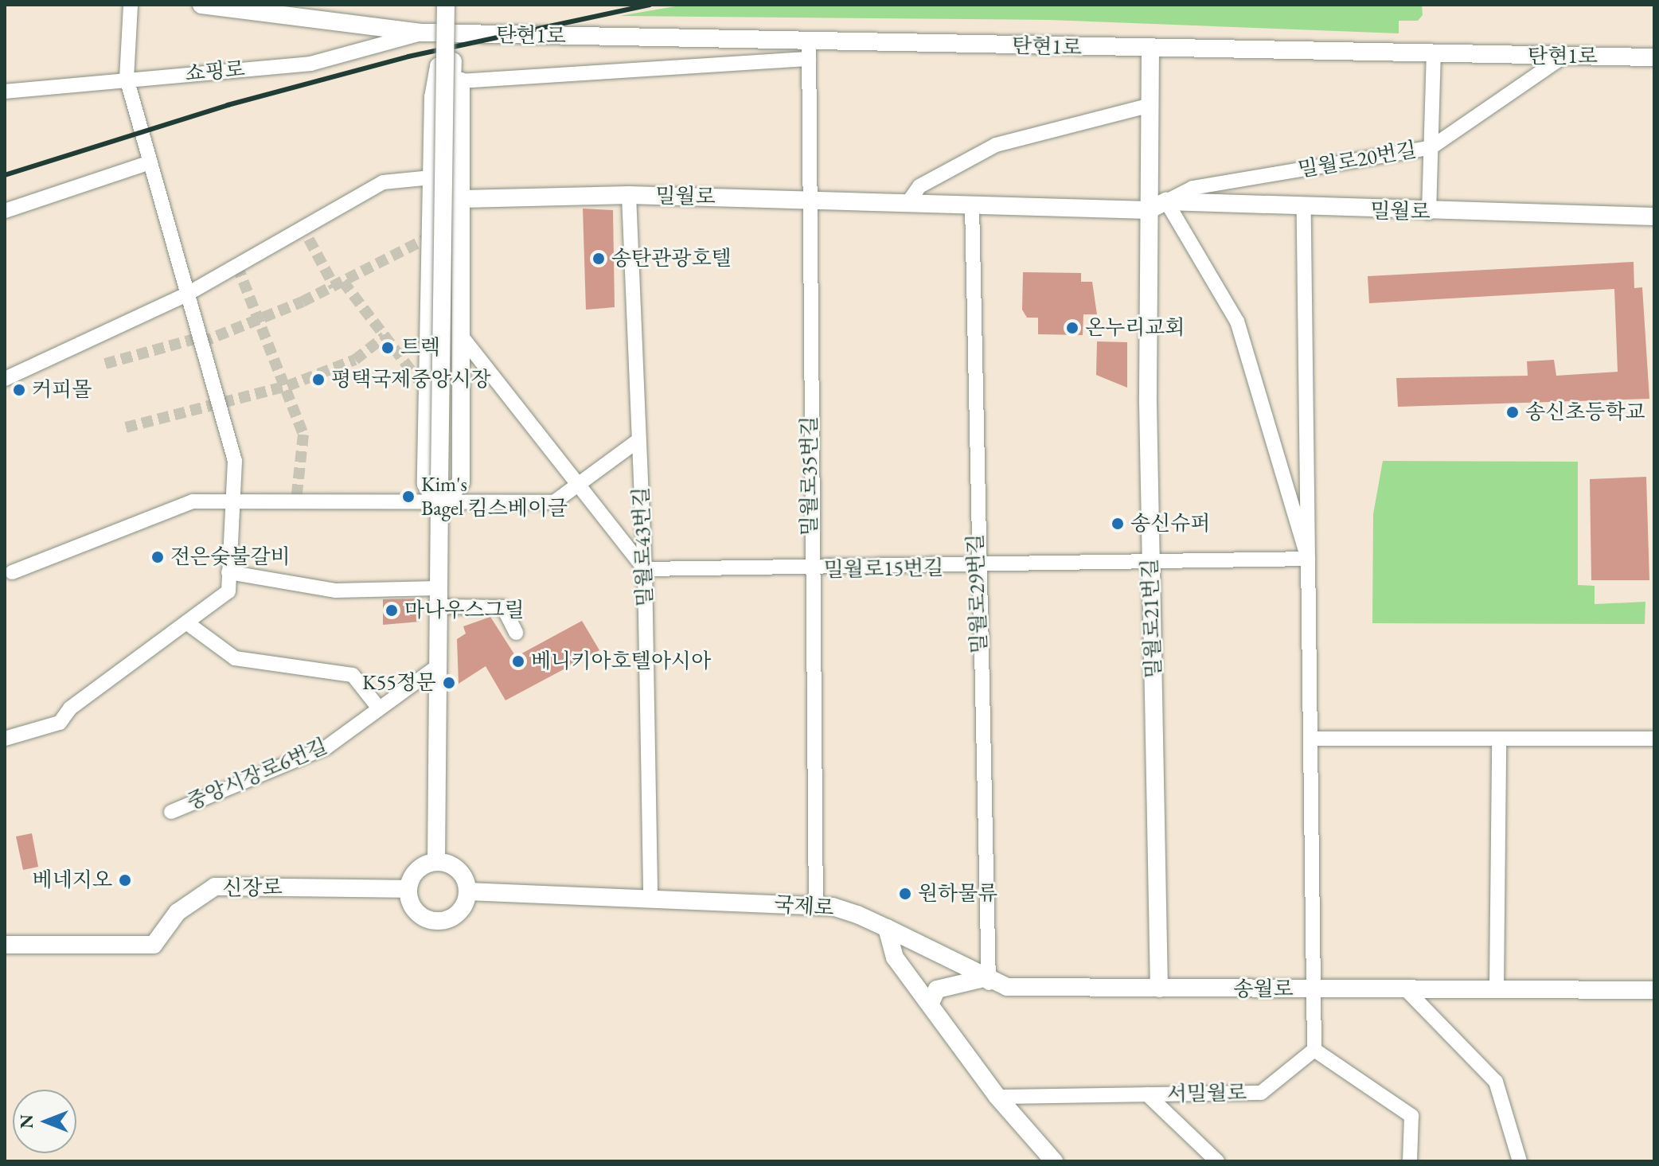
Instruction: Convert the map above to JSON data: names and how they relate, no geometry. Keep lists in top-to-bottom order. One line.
{"streets":{"street":["탄현1로","쇼핑로","밀월로20번길","밀월로","밀월로35번길","밀월로43번길","밀월로15번길","밀월로29번길","밀월로21번길","중앙시장로6번길","신장로","국제로","송월로","서밀월로"]},"crossings":[["탄현1로","쇼핑로"],["탄현1로","밀월로20번길"],["탄현1로","밀월로35번길"],["밀월로20번길","밀월로"],["밀월로","밀월로35번길"],["밀월로","밀월로43번길"],["밀월로","밀월로29번길"],["밀월로","밀월로21번길"],["밀월로35번길","밀월로15번길"],["밀월로35번길","국제로"],["밀월로43번길","밀월로15번길"],["밀월로43번길","국제로"],["밀월로15번길","밀월로29번길"],["밀월로15번길","밀월로21번길"],["밀월로29번길","송월로"],["밀월로21번길","송월로"],["신장로","국제로"],["국제로","송월로"]],"places":["송탄관광호텔","온누리교회","트렉","평택국제중앙시장","커피몰","송신초등학교","Kim's Bagel 킴스베이글","송신슈퍼","전은숮불갈비","마나우스그릴","베니키아호텔아시아","K55정문","베네지오","원하물류"],"north":"left"}
